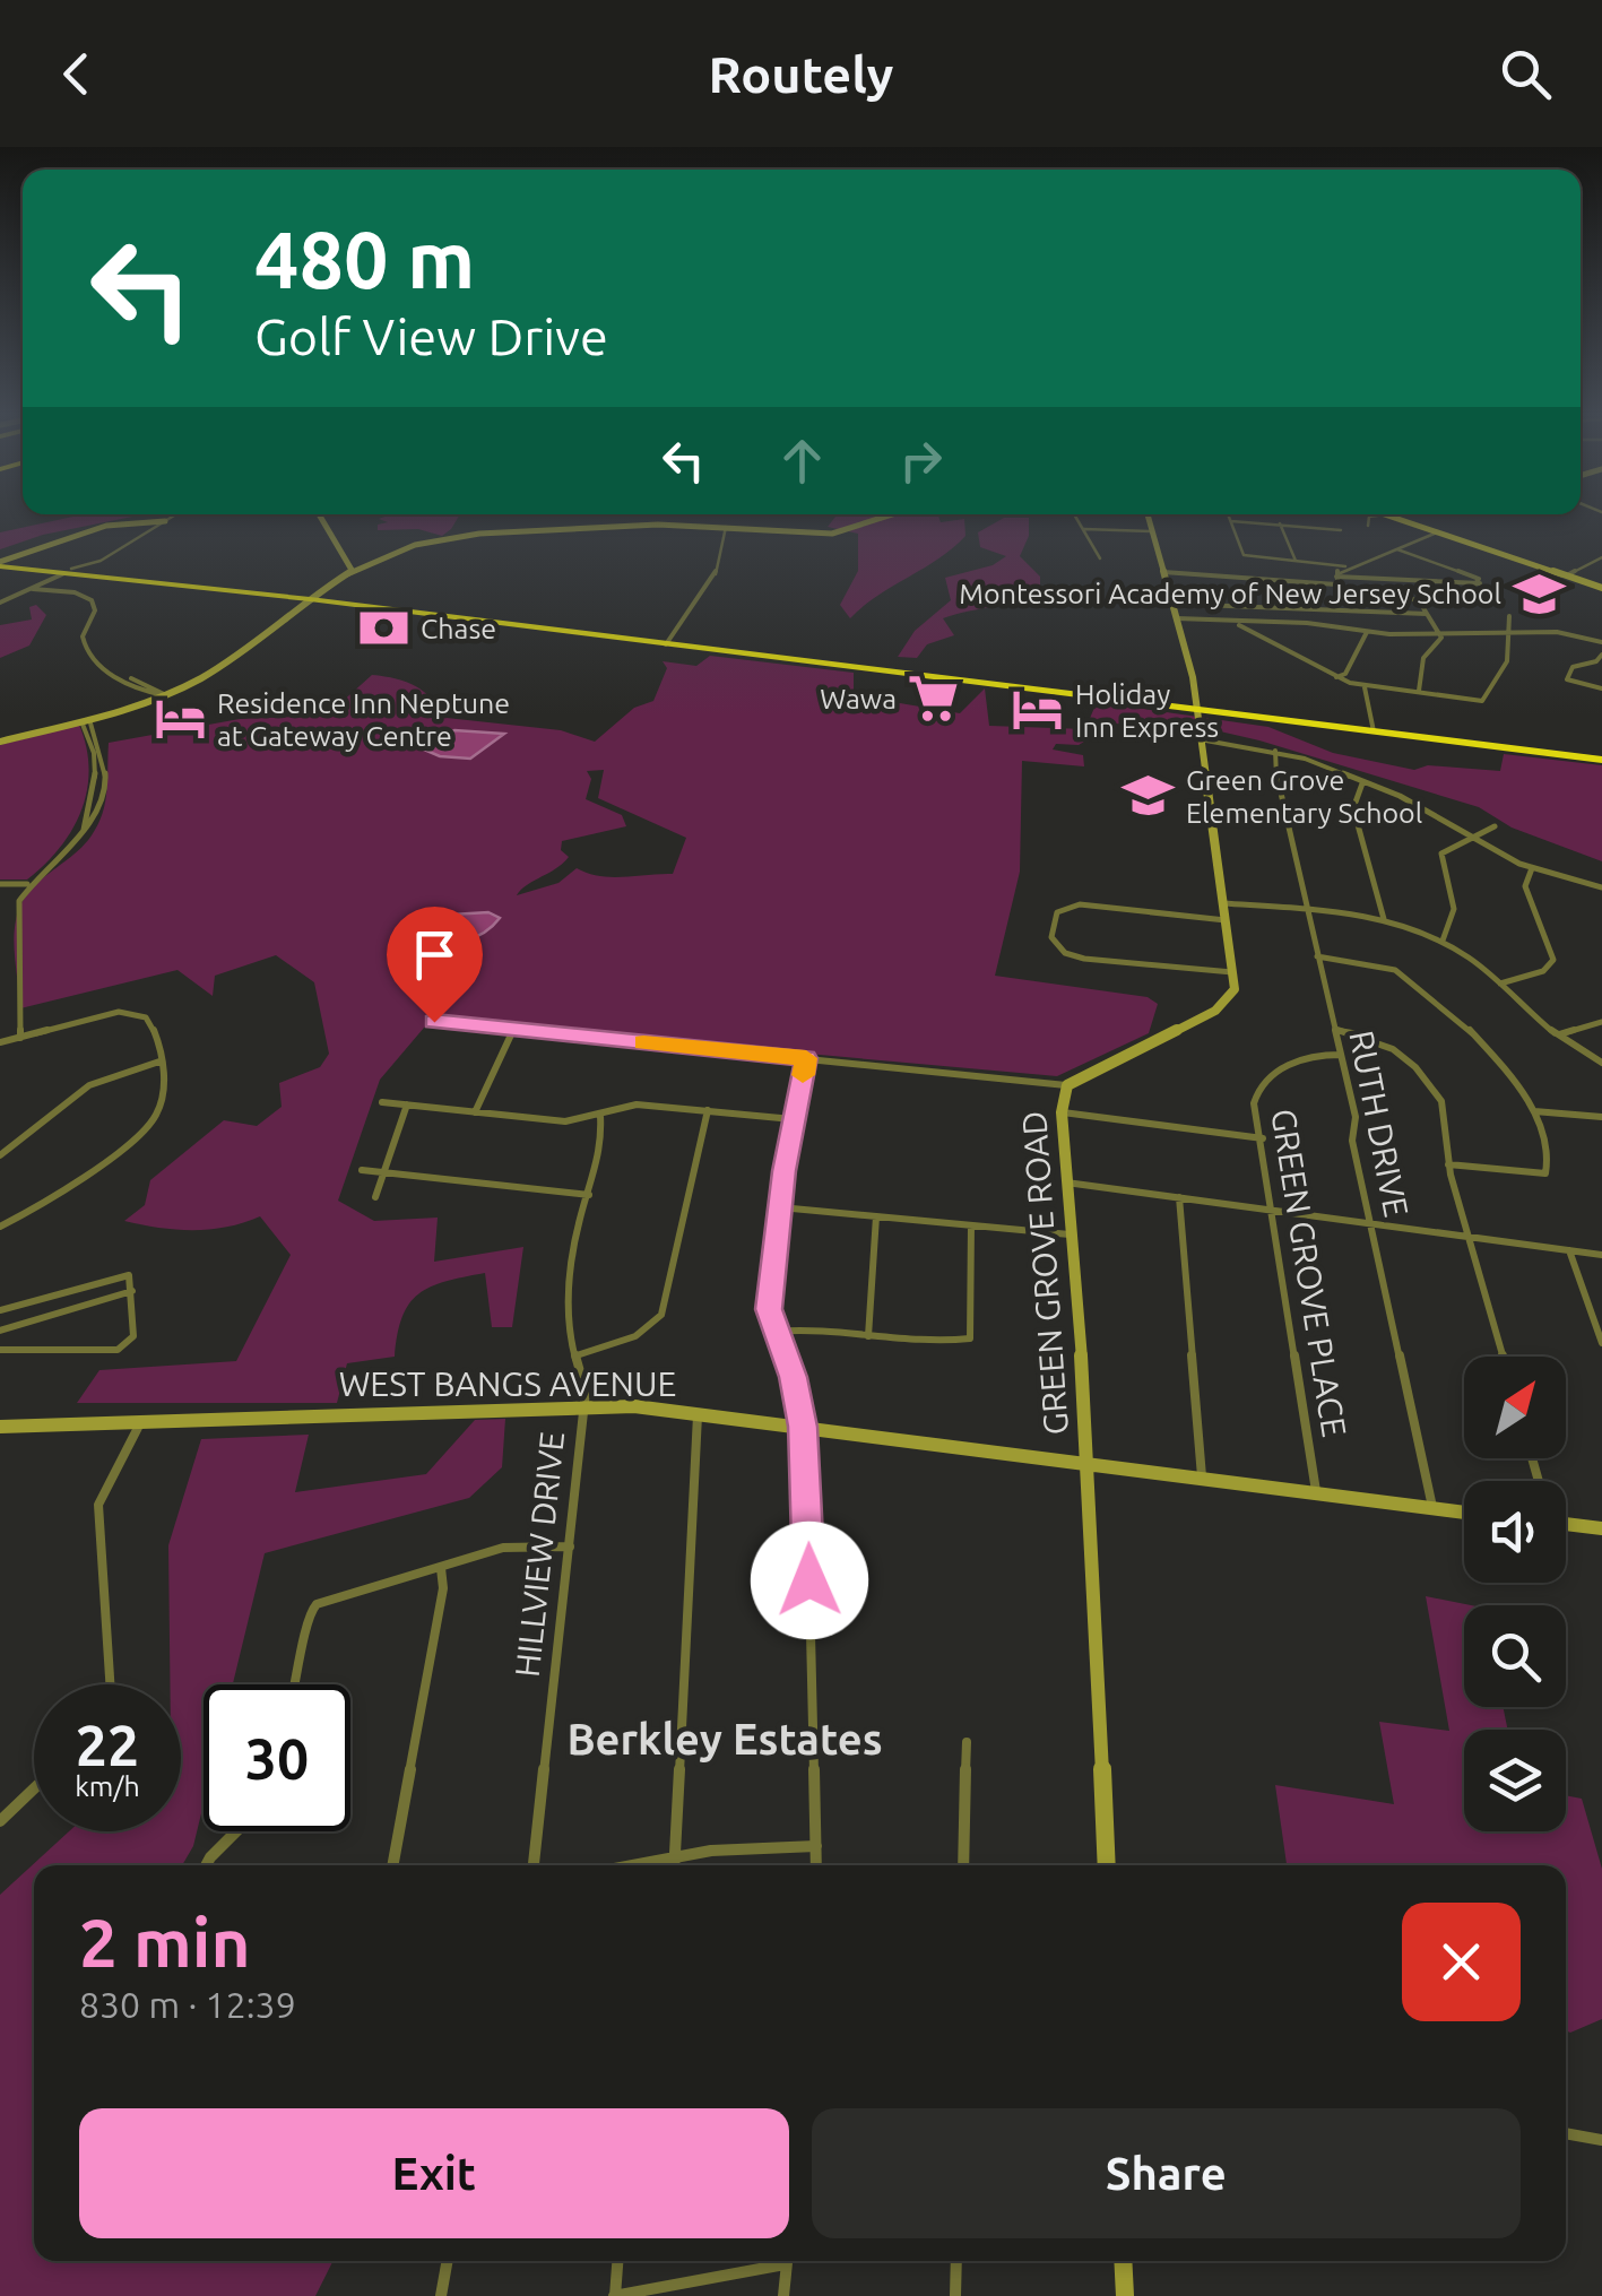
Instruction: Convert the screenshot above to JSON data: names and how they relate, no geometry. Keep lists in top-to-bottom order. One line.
{"streets":{"street":["RUTH DRIVE","GREEN GROVE ROAD","GREEN GROVE PLACE","WEST BANGS AVENUE","HILLVIEW DRIVE"]},"crossings":[["RUTH DRIVE","GREEN GROVE PLACE"],["RUTH DRIVE","WEST BANGS AVENUE"],["GREEN GROVE ROAD","WEST BANGS AVENUE"],["GREEN GROVE PLACE","WEST BANGS AVENUE"],["WEST BANGS AVENUE","HILLVIEW DRIVE"]],"districts":["Berkley Estates"],"places":{"school or university":["Montessori Academy of New Jersey School","Green Grove Elementary School"],"bank":["Chase"],"supermarket":["Wawa"],"hotel":["Holiday Inn Express","Residence Inn Neptune at Gateway Centre"]},"north":"top right","page":{"header":"Routely","turn":["480 m","Golf View Drive"],"speed":"22 km/h","limit":"30","heading":["2 min","830 m · 12:39"],"buttons":["Exit","Share"]}}
